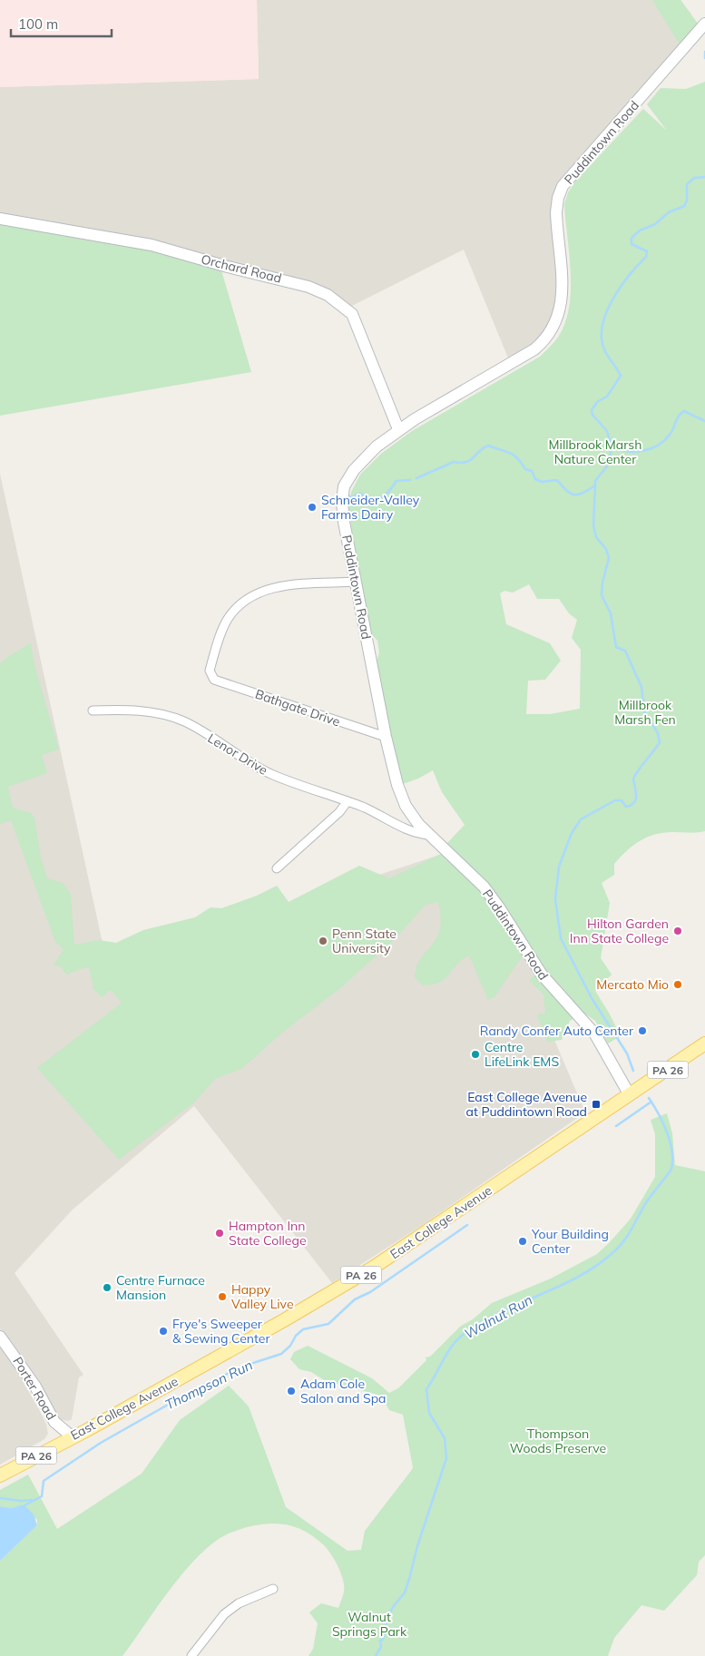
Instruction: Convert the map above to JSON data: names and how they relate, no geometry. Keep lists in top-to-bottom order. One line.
{"streets":{"main road":["PA 26","East College Avenue"],"street":["Puddintown Road","Orchard Road","Bathgate Drive","Lenor Drive","Porter Road"]},"crossings":[["Puddintown Road","Orchard Road"],["Puddintown Road","Bathgate Drive"],["Puddintown Road","Lenor Drive"],["Puddintown Road","East College Avenue"],["East College Avenue","Porter Road"]],"water":["Walnut Run","Thompson Run"],"parks":["Millbrook Marsh Nature Center","Millbrook Marsh Fen","Thompson Woods Preserve","Walnut Springs Park"],"places":{"other":["Schneider-Valley Farms Dairy","Hilton Garden Inn State College","Penn State University","Mercato Mio","Randy Confer Auto Center","Centre LifeLink EMS","Hampton Inn State College","Your Building Center","Centre Furnace Mansion","Happy Valley Live","Frye's Sweeper & Sewing Center","Adam Cole Salon and Spa"],"transit":["East College Avenue at Puddintown Road"]},"scale_bar":"100 m"}
